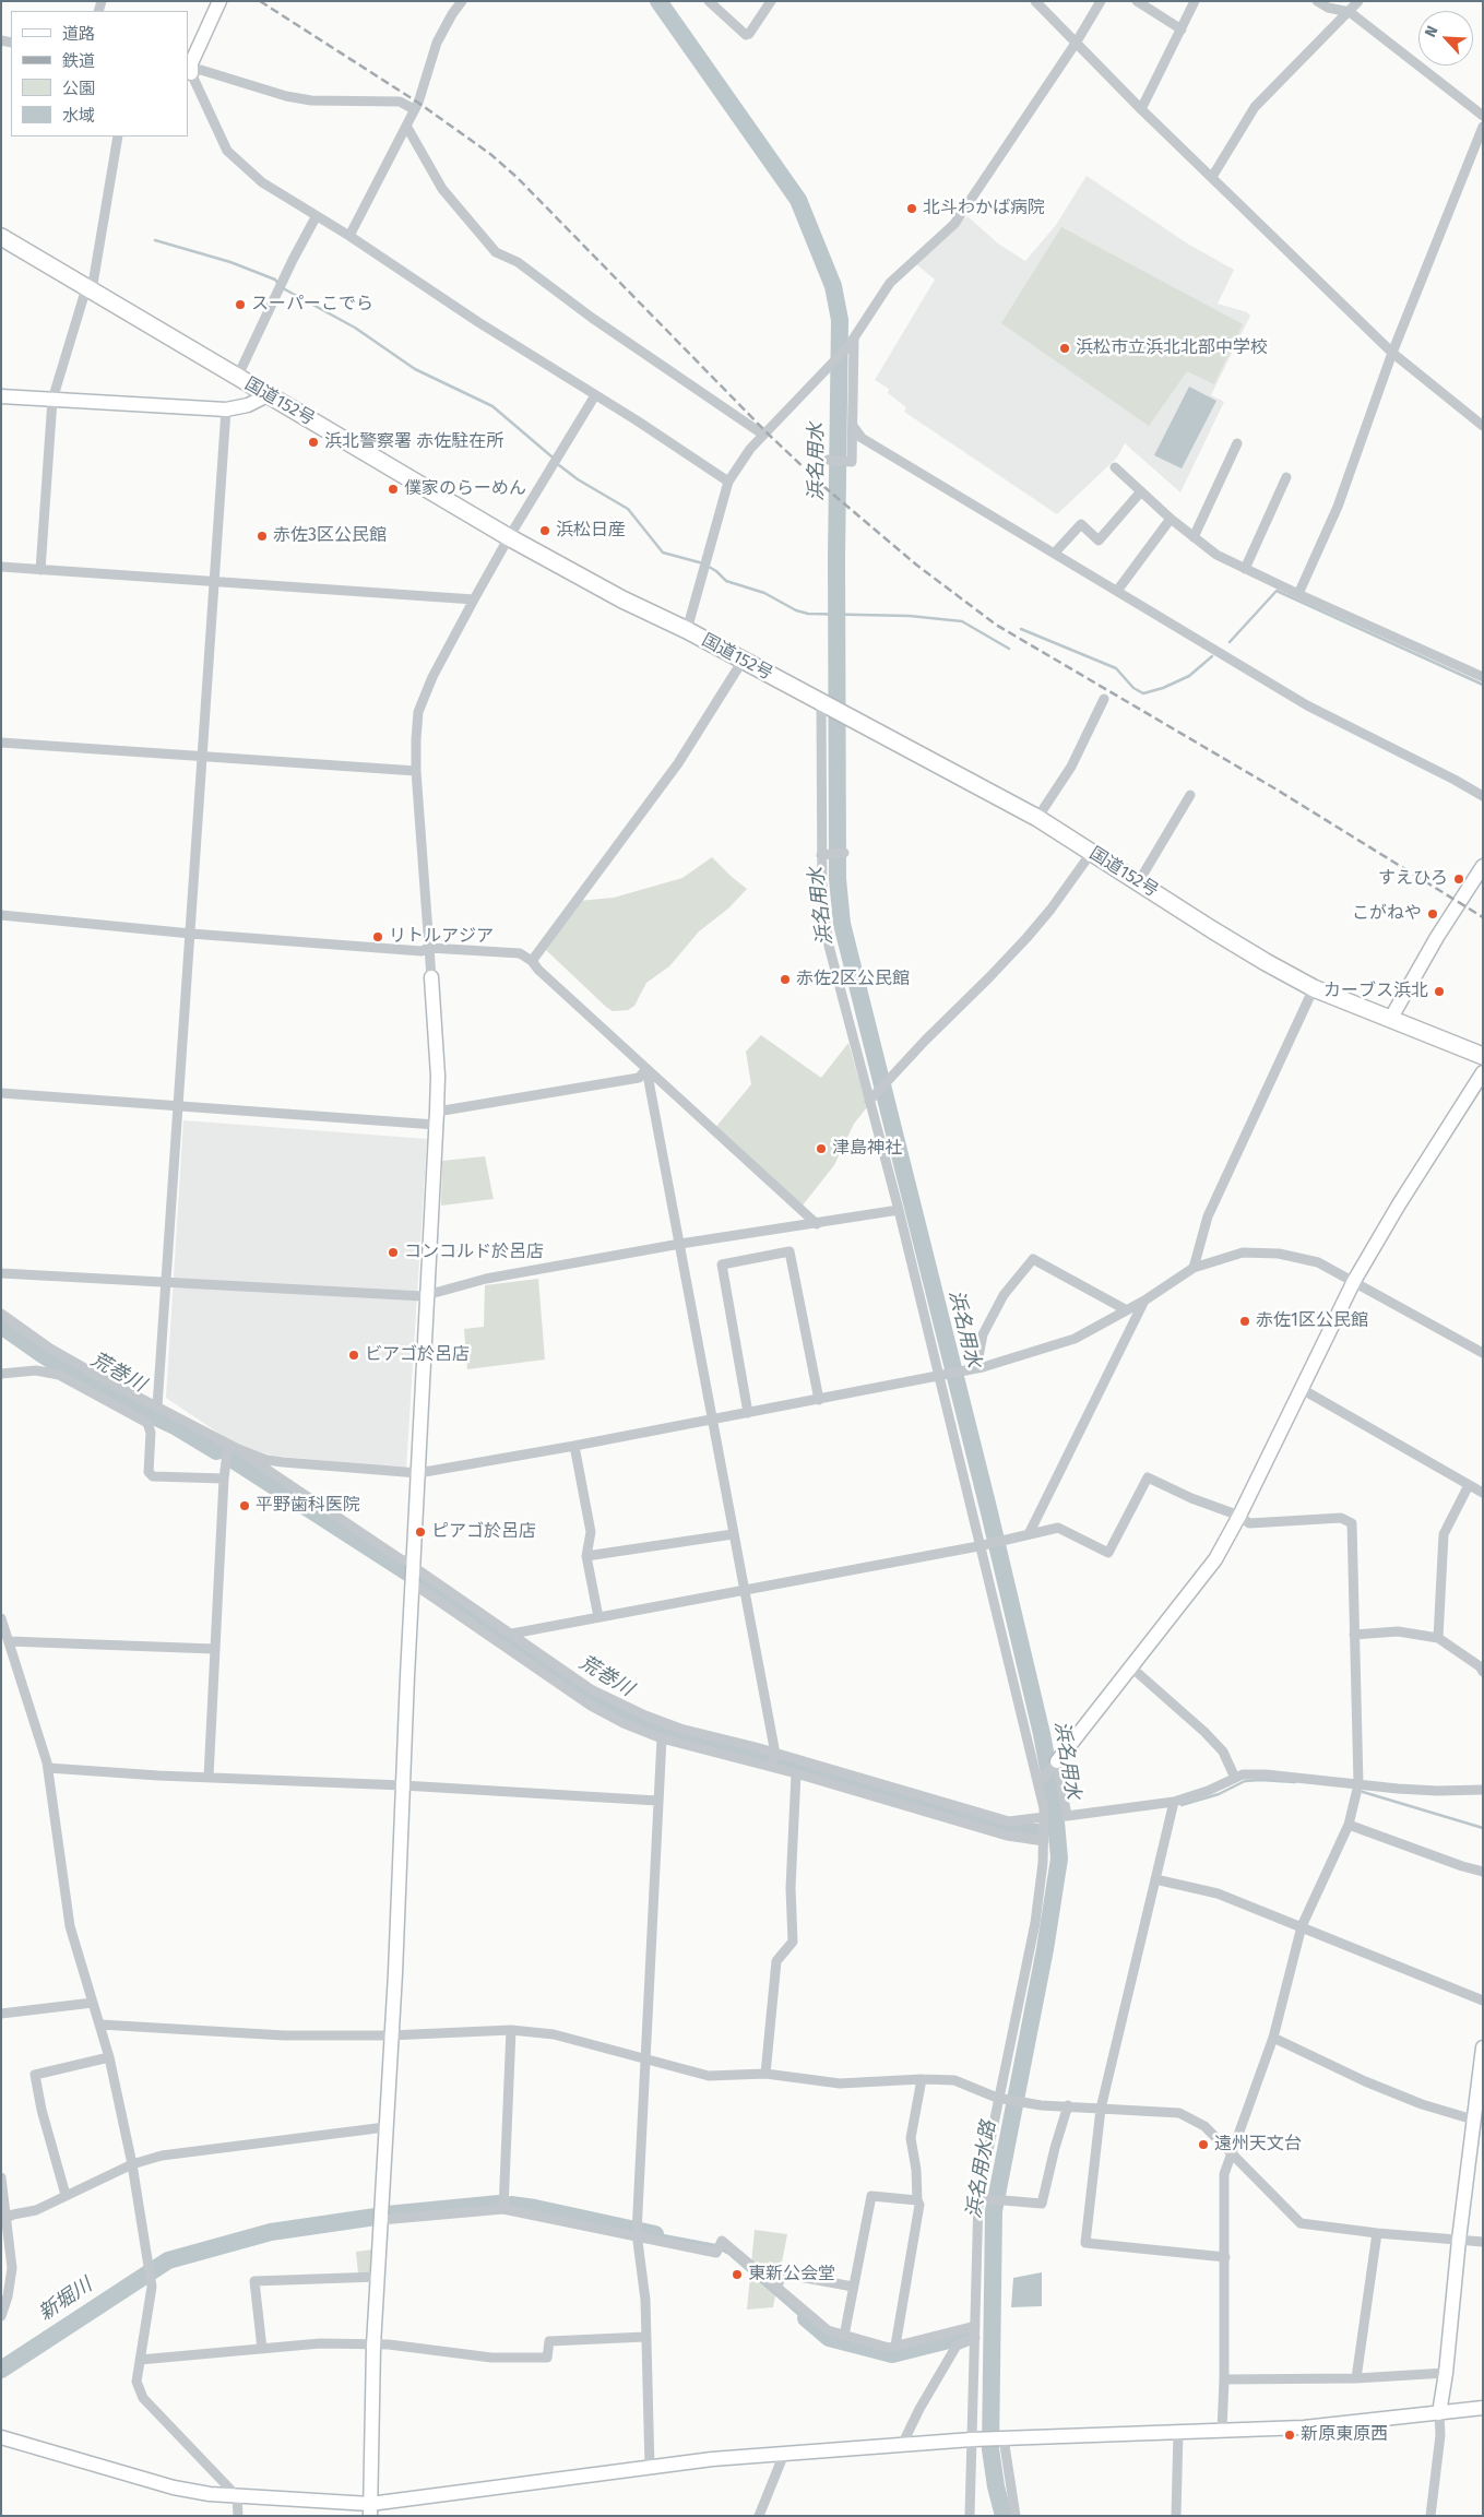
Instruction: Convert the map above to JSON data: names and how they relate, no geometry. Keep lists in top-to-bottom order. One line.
{"streets":{"highway":["国道152号"]},"water":["浜名用水","荒巻川","浜名用水路","新堀川"],"places":["北斗わかば病院","スーパーこでら","浜松市立浜北北部中学校","浜北警察署 赤佐駐在所","僕家のらーめん","浜松日産","赤佐3区公民館","すえひろ","こがねや","リトルアジア","赤佐2区公民館","カーブス浜北","津島神社","コンコルド於呂店","赤佐1区公民館","ビアゴ於呂店","平野歯科医院","ピアゴ於呂店","遠州天文台","東新公会堂","新原東原西"],"legend":["道路","鉄道","公園","水域"],"north":"top left"}
